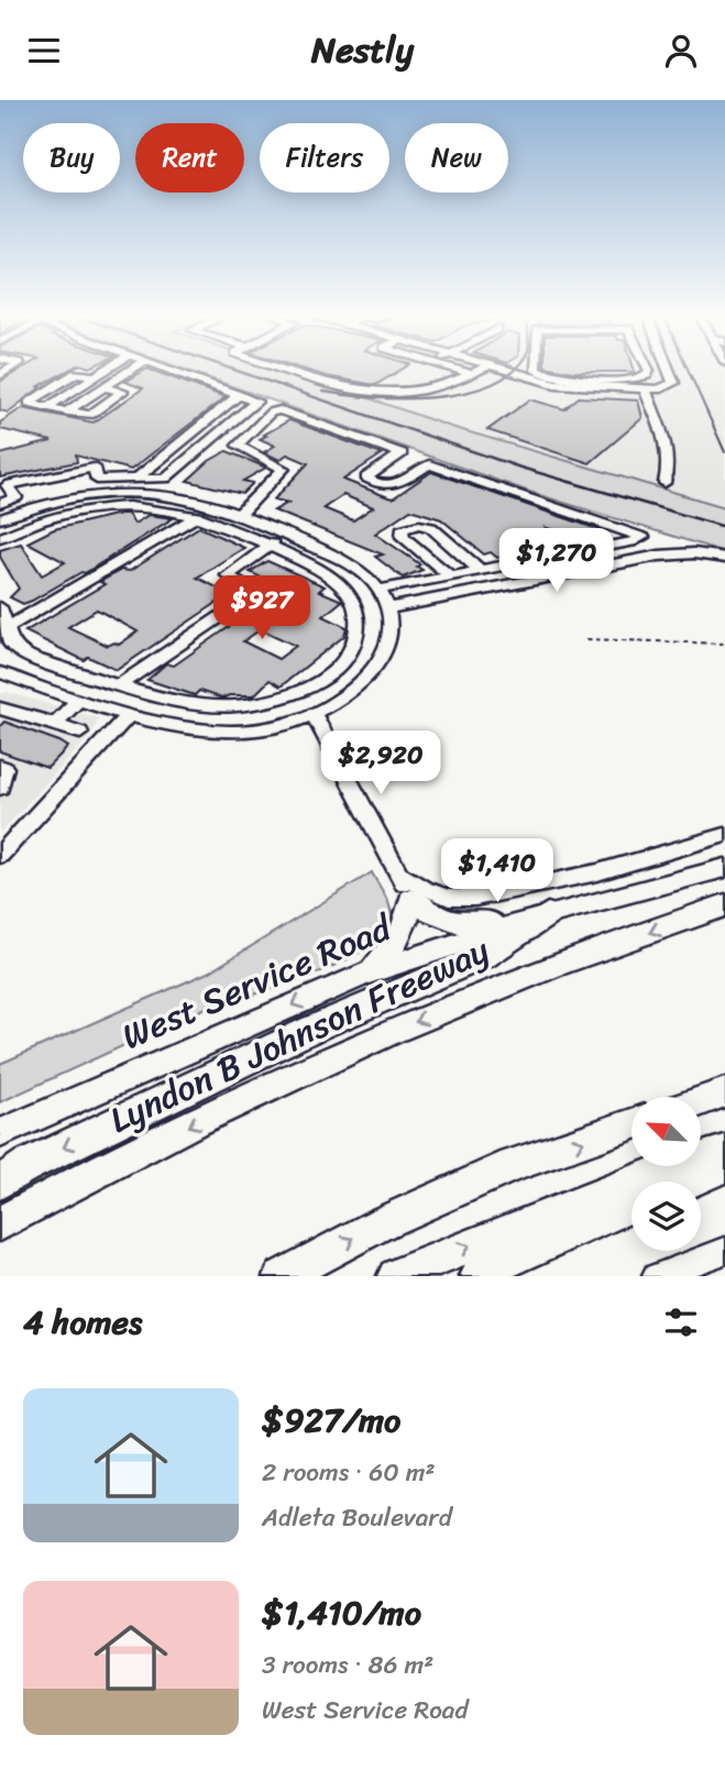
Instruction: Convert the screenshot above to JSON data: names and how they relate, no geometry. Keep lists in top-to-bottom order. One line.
{"streets":{"highway":["Lyndon B Johnson Freeway"],"main road":["West Service Road"]},"one_way":["West Service Road"],"north":"top left","page":{"header":"Nestly","chip":["Buy","Rent","Filters","New"],"price":["$1,270","$927","$2,920","$1,410"],"heading":"4 homes","list":[{"name":"$927/mo","note":"2 rooms · 60 m² · Adleta Boulevard"},{"name":"$1,410/mo","note":"3 rooms · 86 m² · West Service Road"}]}}
